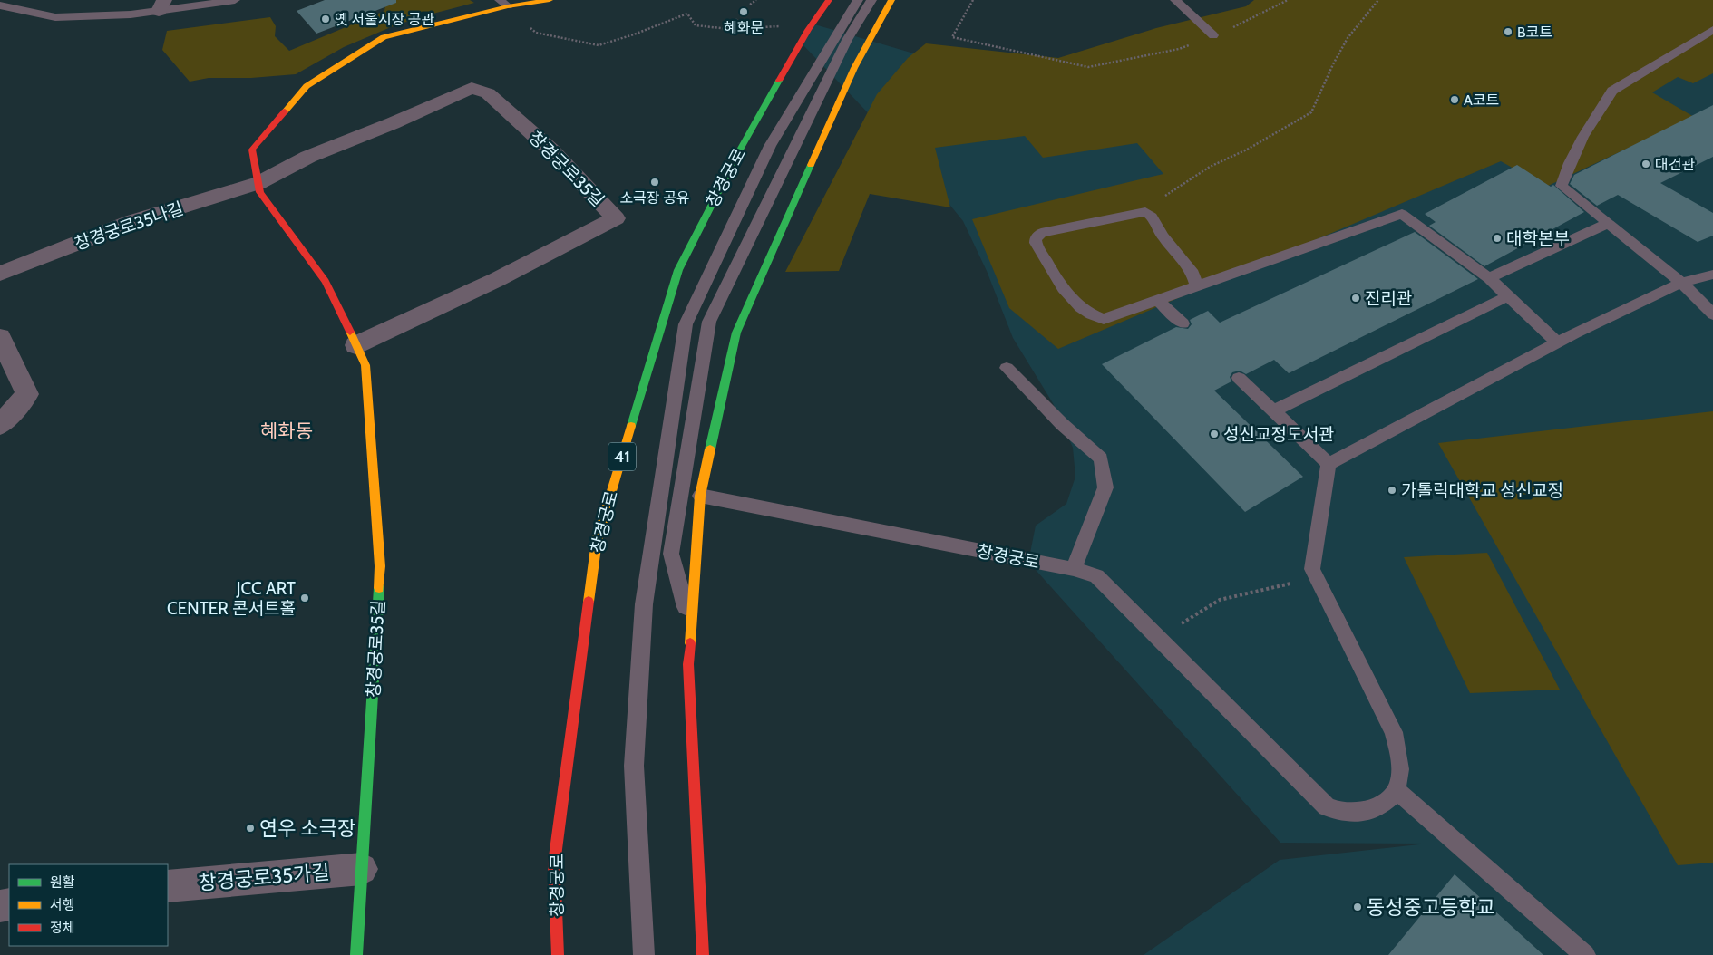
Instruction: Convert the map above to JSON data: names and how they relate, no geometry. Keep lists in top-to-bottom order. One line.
{"streets":{"main road":["창경궁로35길","창경궁로","41"],"street":["창경궁로35나길","창경궁로35가길"]},"crossings":[["창경궁로35길","창경궁로35나길"],["창경궁로35길","창경궁로35가길"]],"districts":["혜화동"],"places":["혜화문","옛 서울시장 공관","B코트","A코트","대건관","소극장 공유","대학본부","진리관","성신교정도서관","가톨릭대학교 성신교정","JCC ART CENTER 콘서트홀","연우 소극장","동성중고등학교"],"legend":["원활","서행","정체"]}
